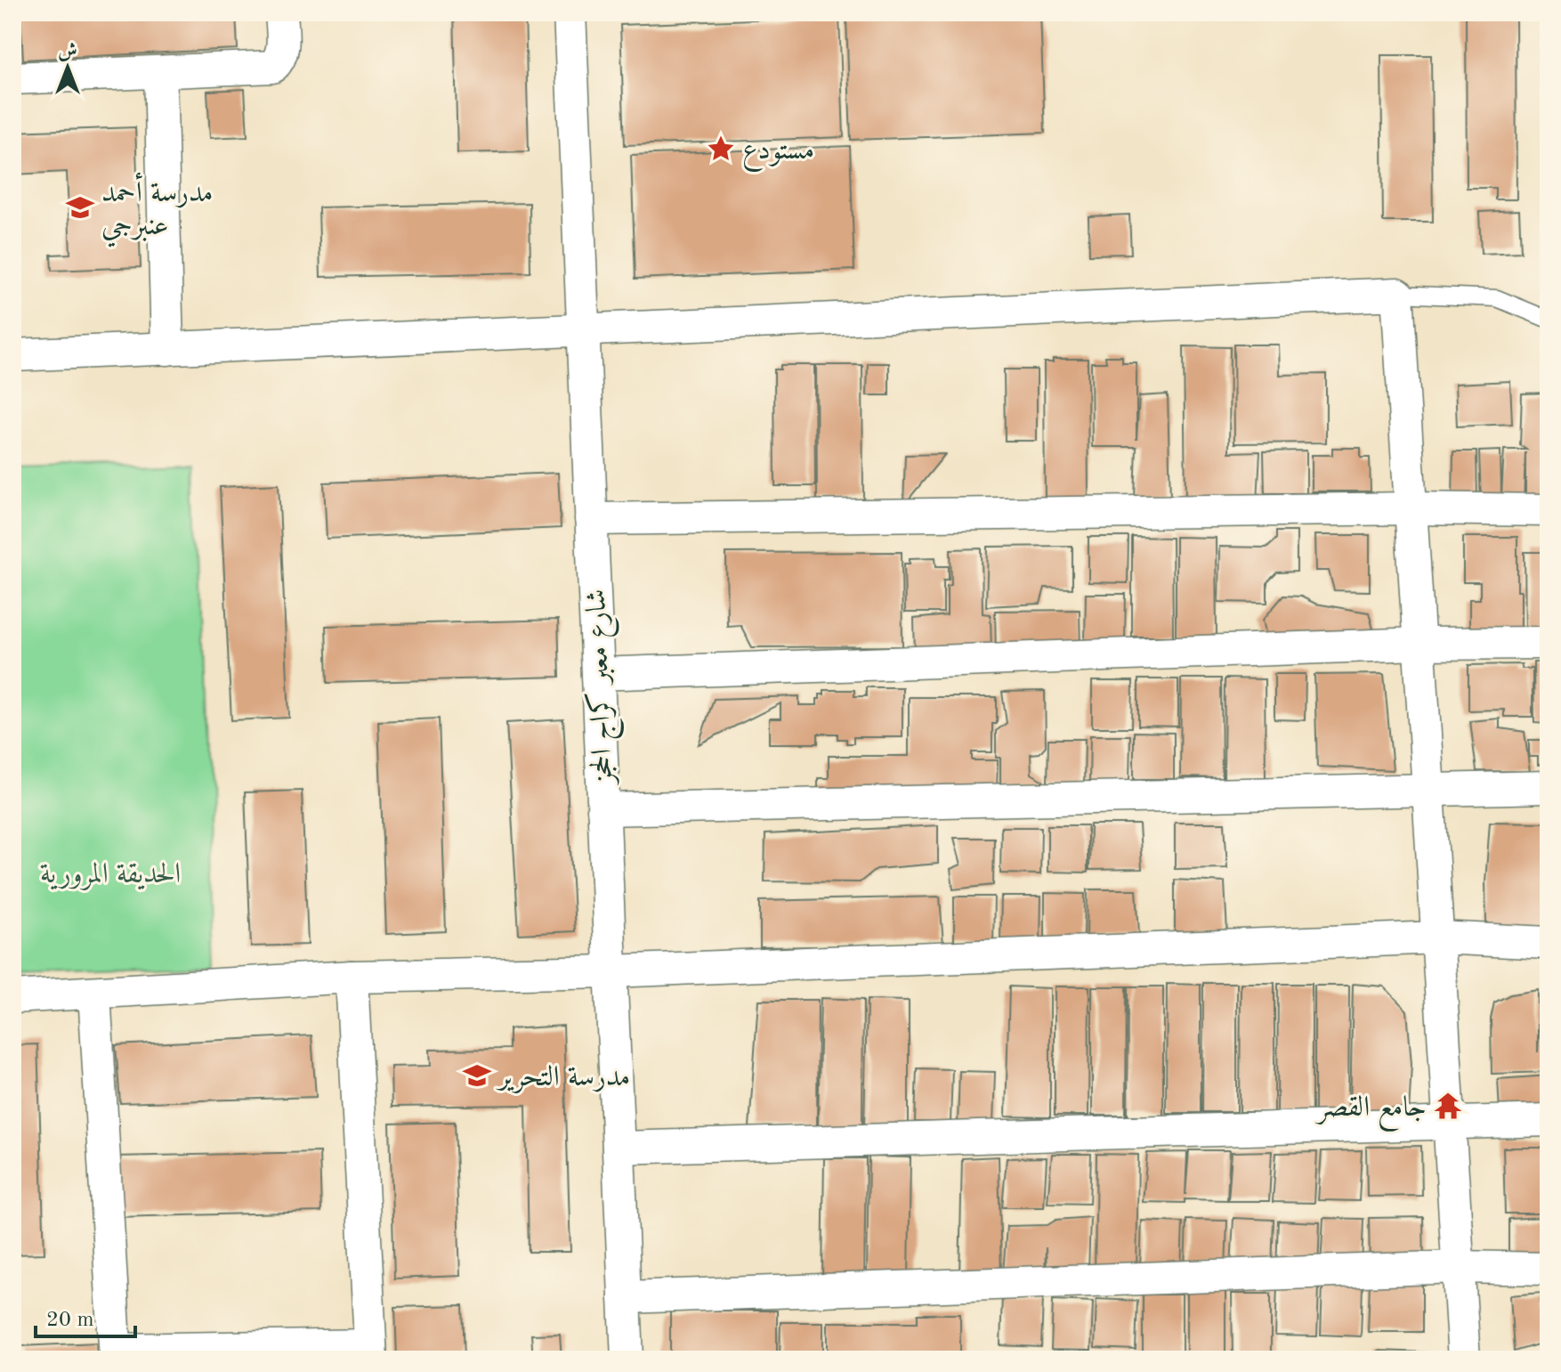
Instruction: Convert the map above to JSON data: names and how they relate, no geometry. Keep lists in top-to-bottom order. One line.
{"streets":{"street":["شارع معبر كراج الحجز"]},"parks":["الحديقة المرورية"],"places":{"place":["مستودع"],"school or university":["مدرسة أحمد عنبرجي","مدرسة التحرير"],"temple":["جامع القصر"]},"scale_bar":"20 m","north":"top"}
